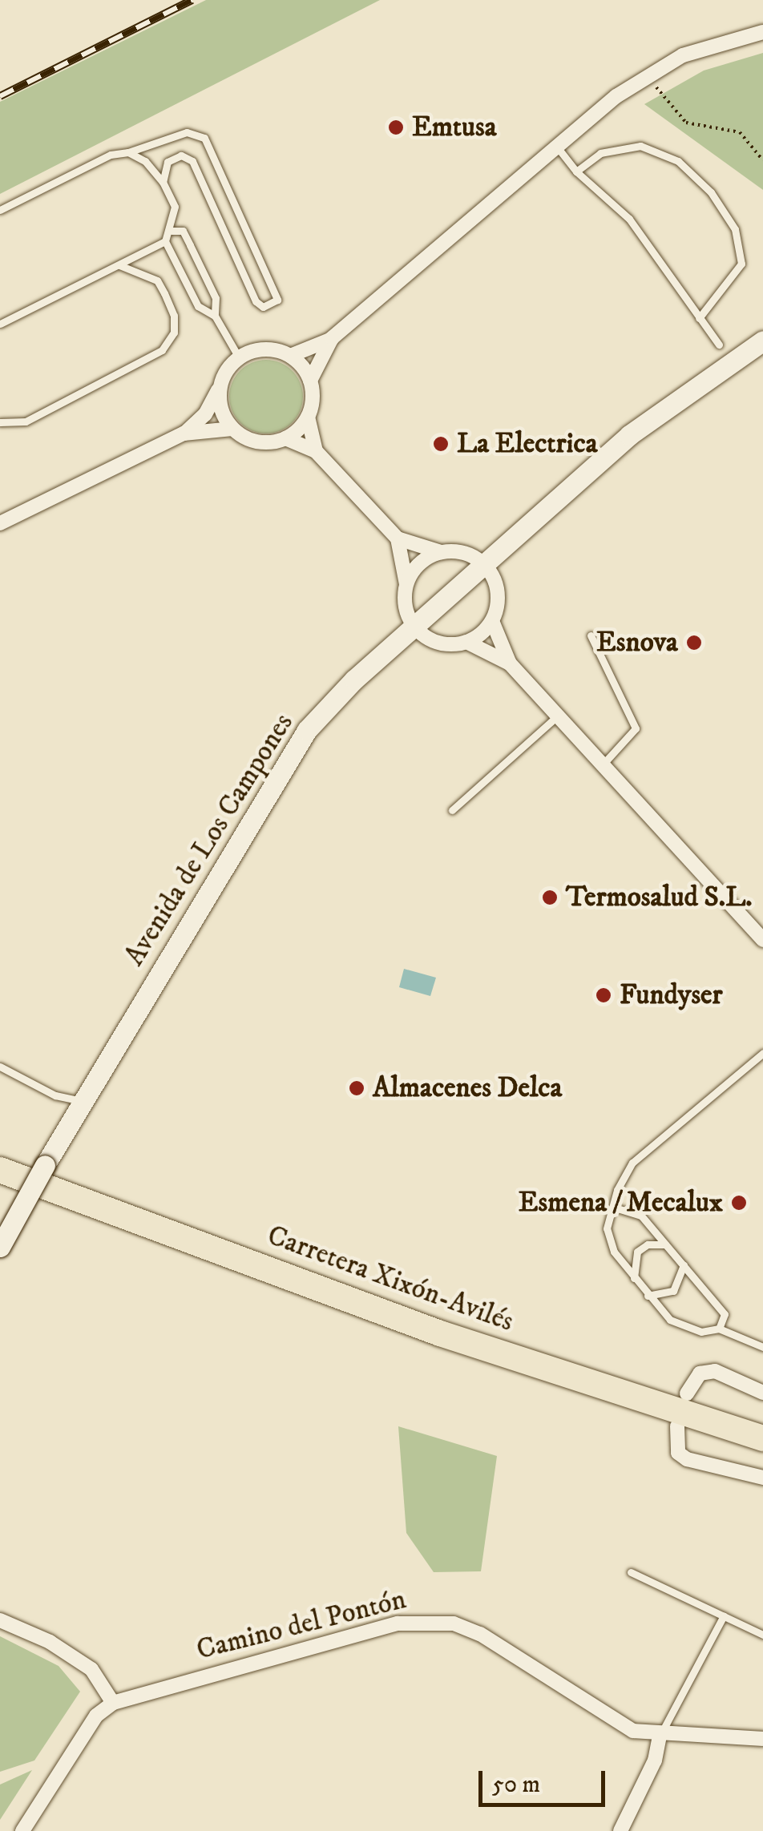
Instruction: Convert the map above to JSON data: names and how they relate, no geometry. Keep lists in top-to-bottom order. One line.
{"streets":{"highway":["Carretera Xixón-Avilés"],"street":["Avenida de Los Campones","Camino del Pontón"]},"places":["Emtusa","La Electrica","Esnova","Termosalud S.L.","Fundyser","Almacenes Delca","Esmena / Mecalux"],"scale_bar":"50 m"}
